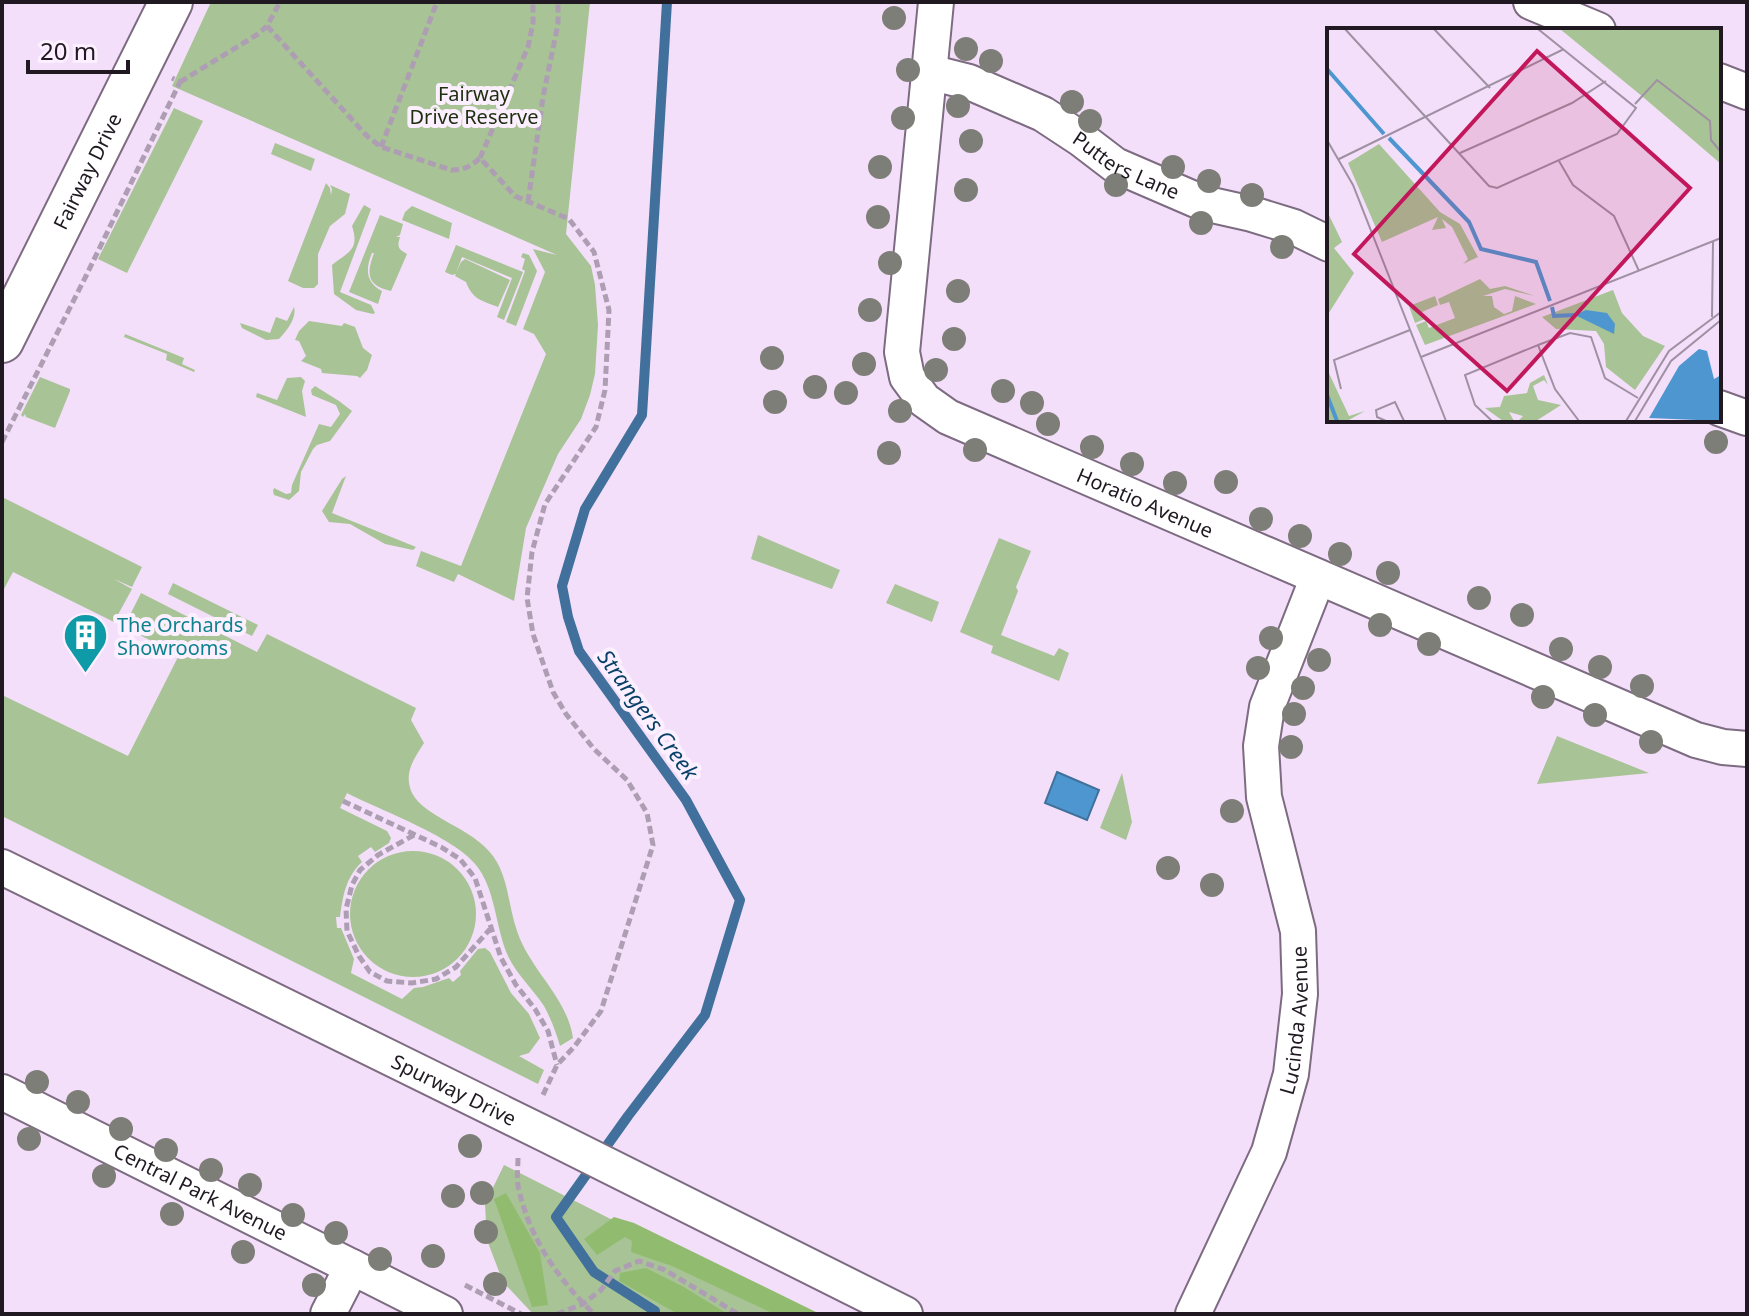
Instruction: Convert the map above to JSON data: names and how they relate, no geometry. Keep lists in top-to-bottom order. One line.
{"streets":{"street":["Putters Lane","Fairway Drive","Horatio Avenue","Lucinda Avenue","Spurway Drive","Central Park Avenue"]},"crossings":[["Putters Lane","Horatio Avenue"],["Horatio Avenue","Lucinda Avenue"]],"water":["Strangers Creek"],"parks":["Fairway Drive Reserve"],"places":{"building":["The Orchards Showrooms"]},"scale_bar":"20 m"}
